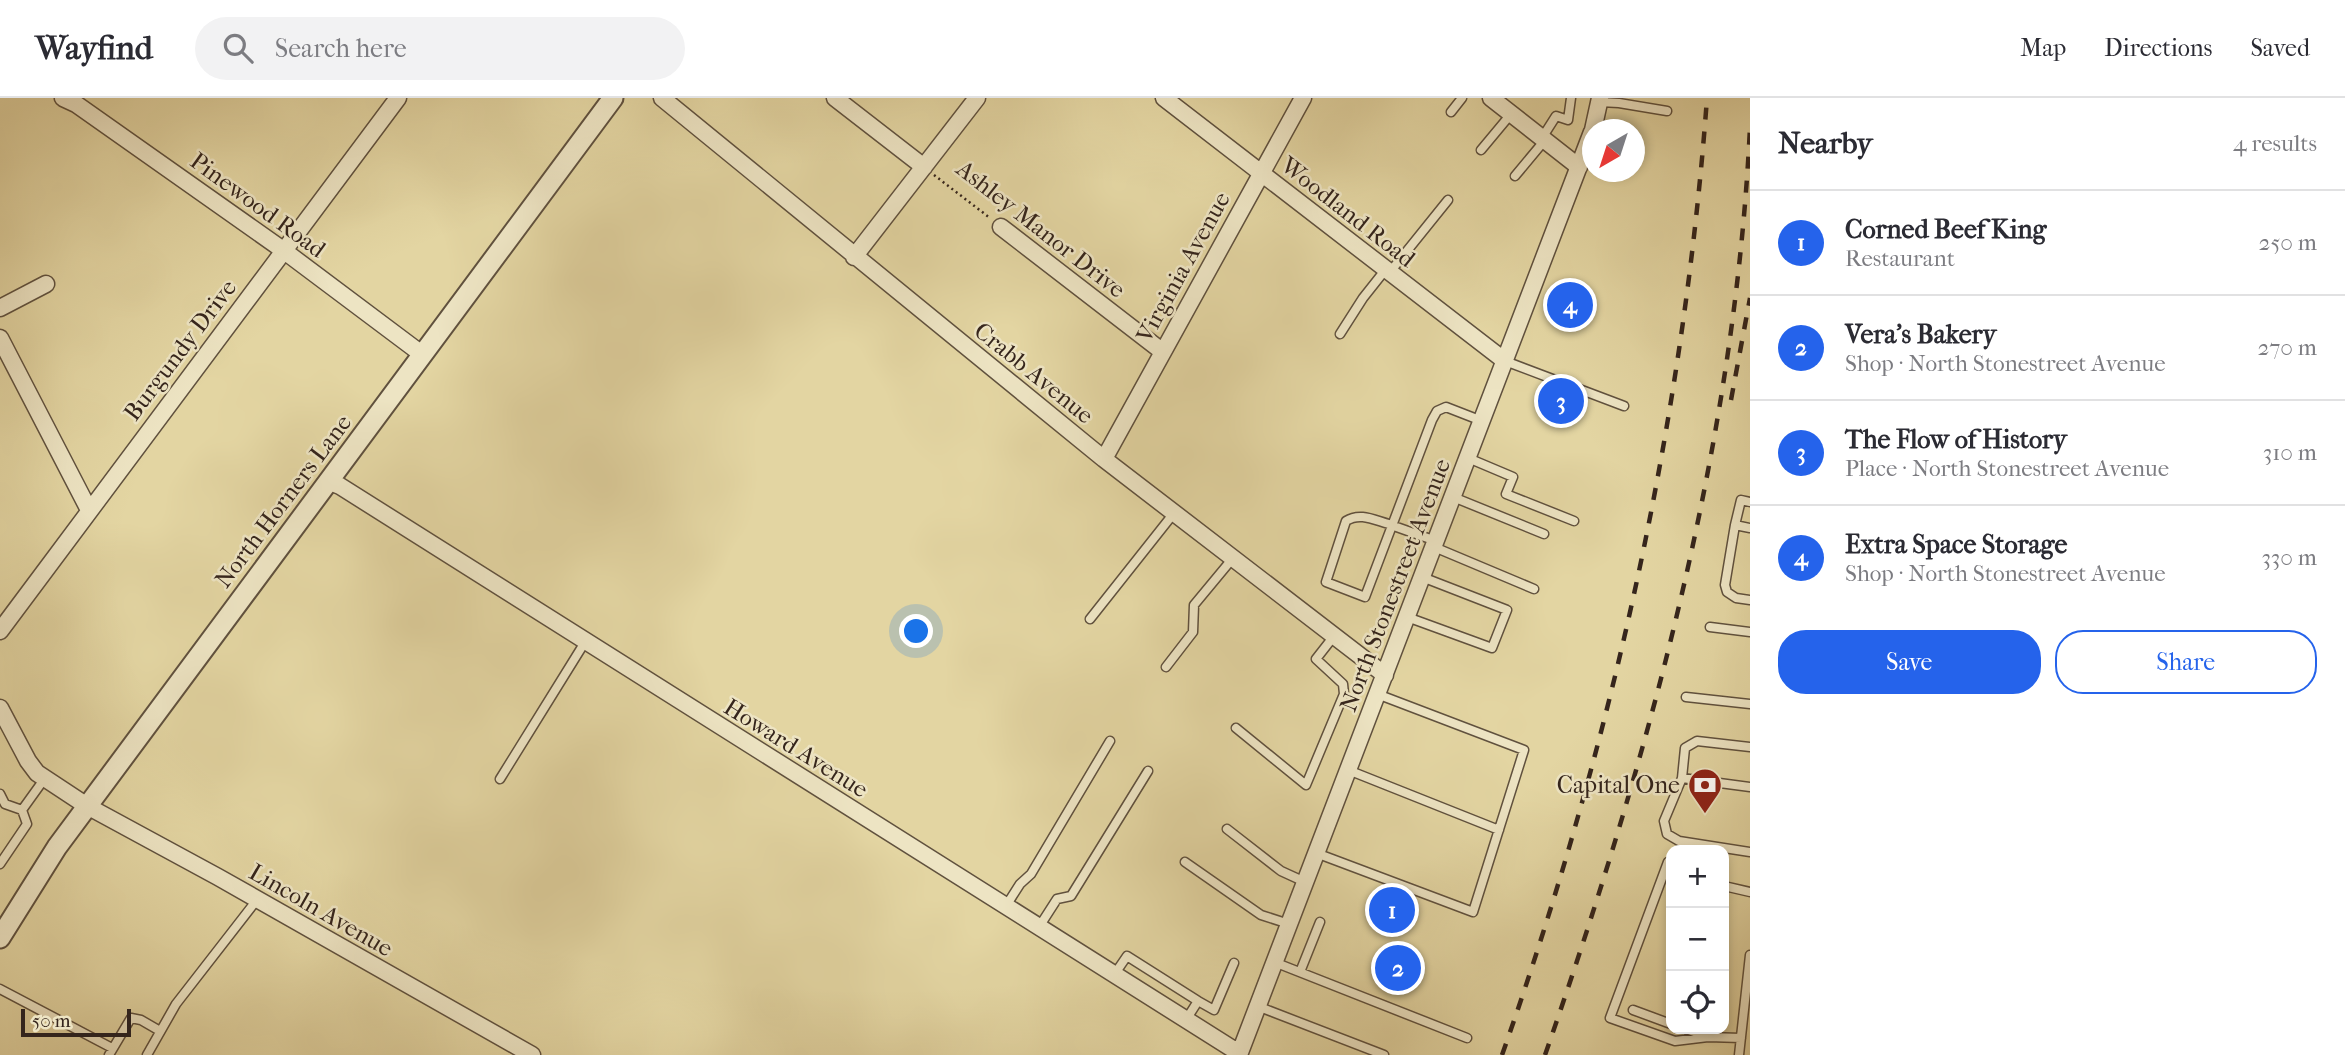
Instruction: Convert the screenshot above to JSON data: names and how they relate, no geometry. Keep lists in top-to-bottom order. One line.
{"streets":{"street":["Pinewood Road","Woodland Road","Ashley Manor Drive","Virginia Avenue","Burgundy Drive","Crabb Avenue","North Horners Lane","North Stonestreet Avenue","Howard Avenue","Lincoln Avenue"]},"crossings":[["Pinewood Road","Burgundy Drive"],["Pinewood Road","North Horners Lane"],["Woodland Road","Virginia Avenue"],["Woodland Road","North Stonestreet Avenue"],["Ashley Manor Drive","Virginia Avenue"],["Virginia Avenue","Crabb Avenue"],["Crabb Avenue","North Stonestreet Avenue"],["North Horners Lane","Howard Avenue"],["North Horners Lane","Lincoln Avenue"],["North Stonestreet Avenue","Howard Avenue"]],"places":{"bank":["Capital One"]},"scale_bar":"50 m","north":"bottom left","page":{"header":"Wayfind","search":"Search here","nav":["Map","Directions","Saved"],"heading":["Nearby","4 results"],"list":[{"mark":"1","name":"Corned Beef King","note":"Restaurant","value":"250 m"},{"mark":"2","name":"Vera's Bakery","note":"Shop · North Stonestreet Avenue","value":"270 m"},{"mark":"3","name":"The Flow of History","note":"Place · North Stonestreet Avenue","value":"310 m"},{"mark":"4","name":"Extra Space Storage","note":"Shop · North Stonestreet Avenue","value":"330 m"}],"pins":["4","3","1","2"],"buttons":["Save","Share"],"map_buttons":["+","−"],"scale":"50 m"}}
